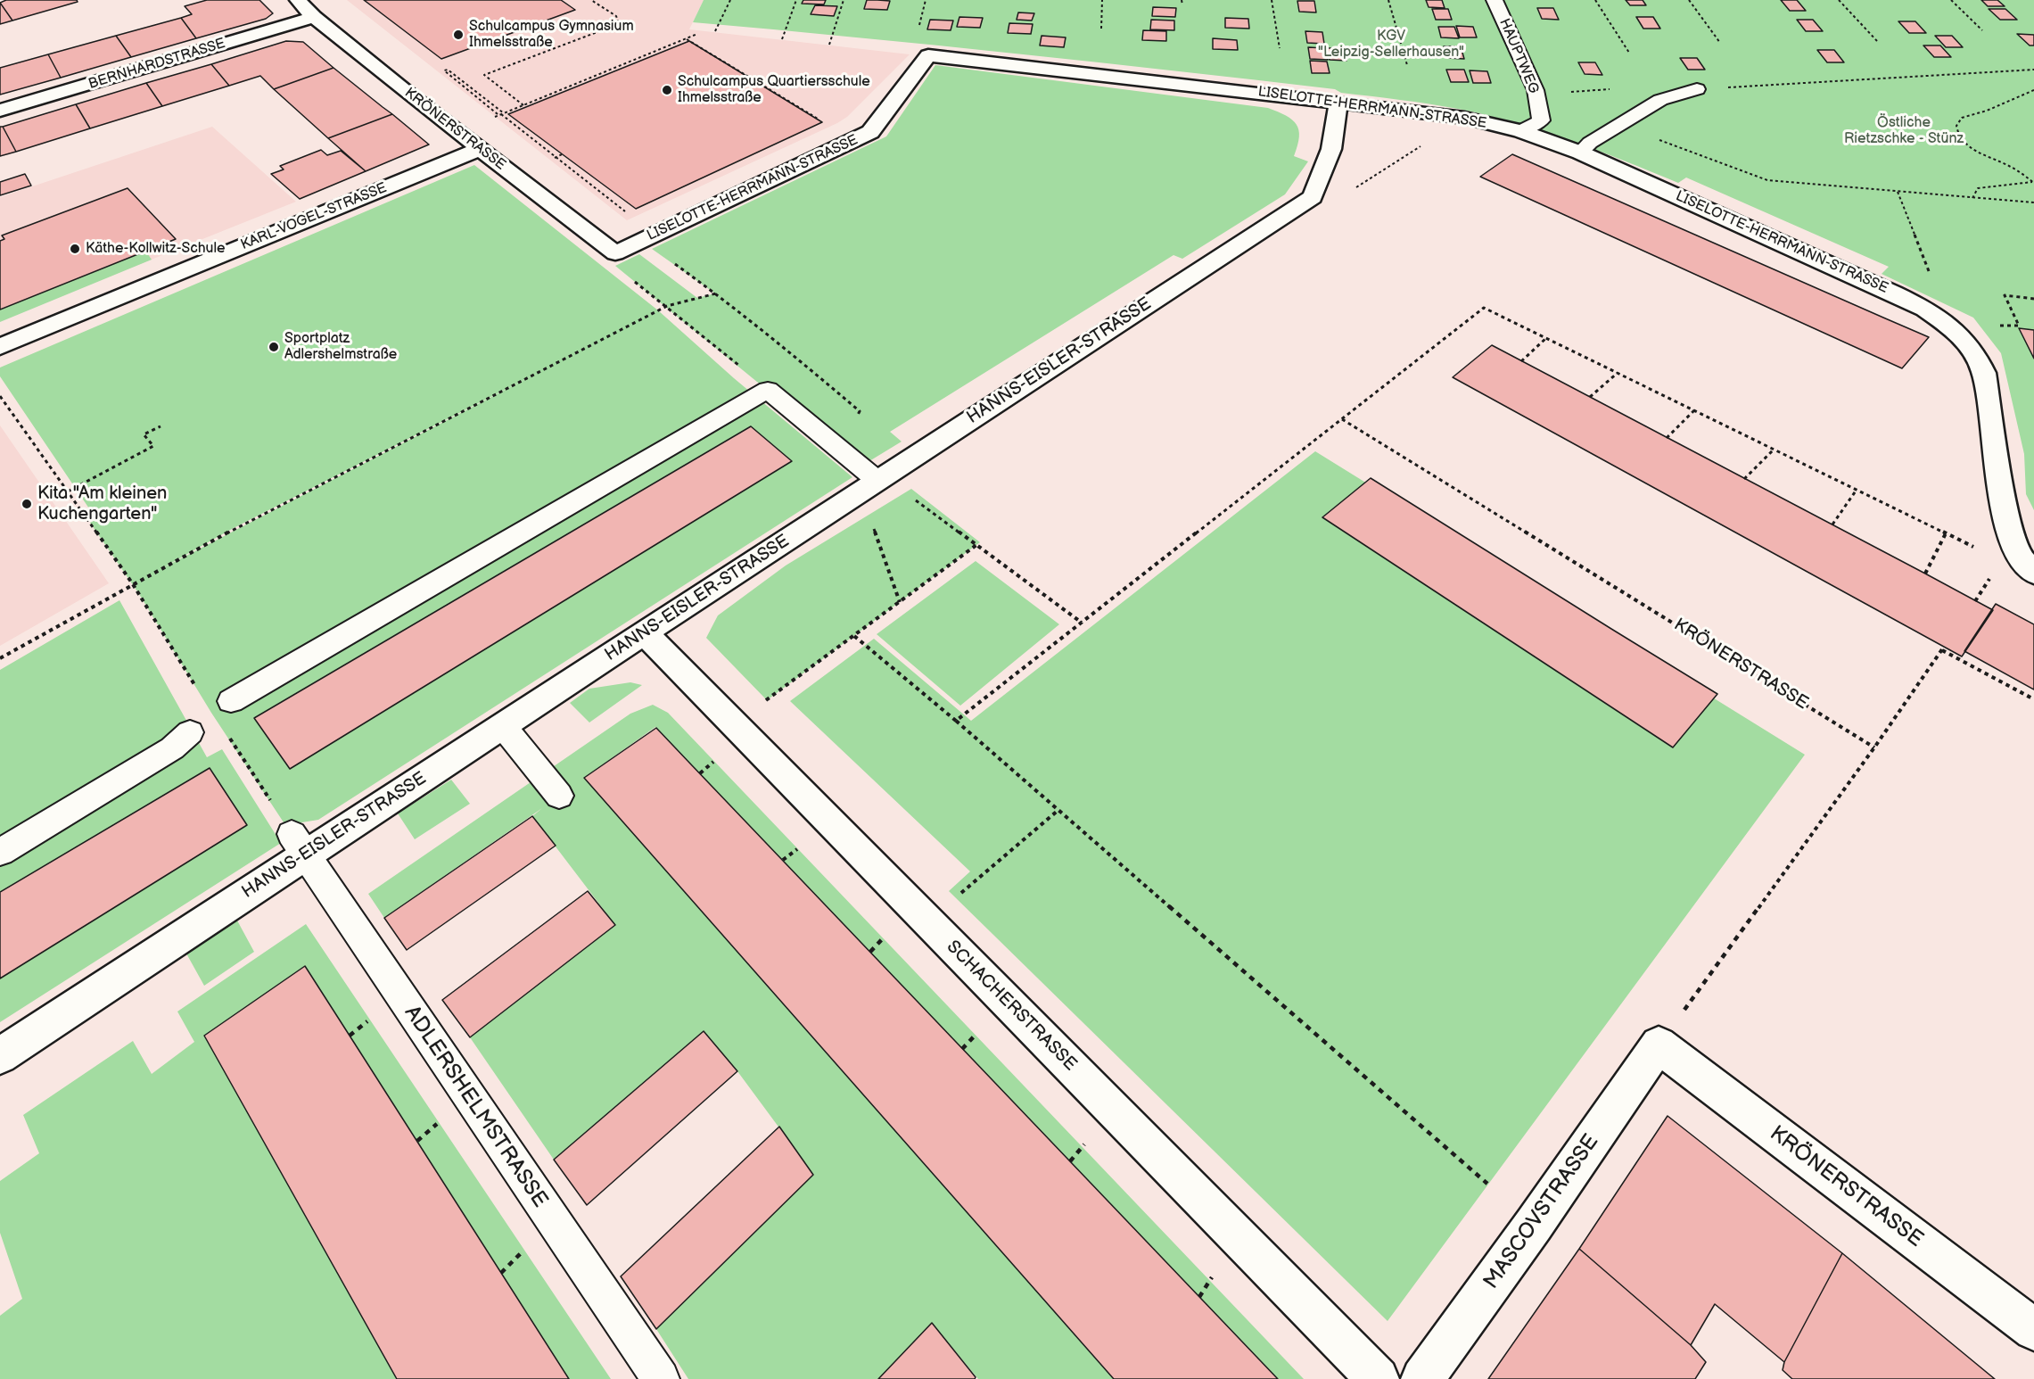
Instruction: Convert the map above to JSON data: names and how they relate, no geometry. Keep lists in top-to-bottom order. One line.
{"streets":{"street":["BERNHARDSTRASSE","LISELOTTE-HERRMANN-STRASSE","KRÖNERSTRASSE","KARL-VOGEL-STRASSE","HANNS-EISLER-STRASSE","SCHACHERSTRASSE","MASCOVSTRASSE"],"lane":["HAUPTWEG","ADLERSHELMSTRASSE"]},"crossings":[["HAUPTWEG","LISELOTTE-HERRMANN-STRASSE"],["BERNHARDSTRASSE","KRÖNERSTRASSE"],["LISELOTTE-HERRMANN-STRASSE","KRÖNERSTRASSE"],["LISELOTTE-HERRMANN-STRASSE","HANNS-EISLER-STRASSE"],["KRÖNERSTRASSE","KARL-VOGEL-STRASSE"],["KRÖNERSTRASSE","MASCOVSTRASSE"],["HANNS-EISLER-STRASSE","SCHACHERSTRASSE"],["HANNS-EISLER-STRASSE","ADLERSHELMSTRASSE"]],"parks":["KGV \"Leipzig-Sellerhausen\"","Östliche Rietzschke - Stünz"],"places":["Schulcampus Gymnasium Ihmelsstraße","Schulcampus Quartiersschule Ihmelsstraße","Käthe-Kollwitz-Schule","Sportplatz Adlershelmstraße","Kita \"Am kleinen Kuchengarten\""]}
